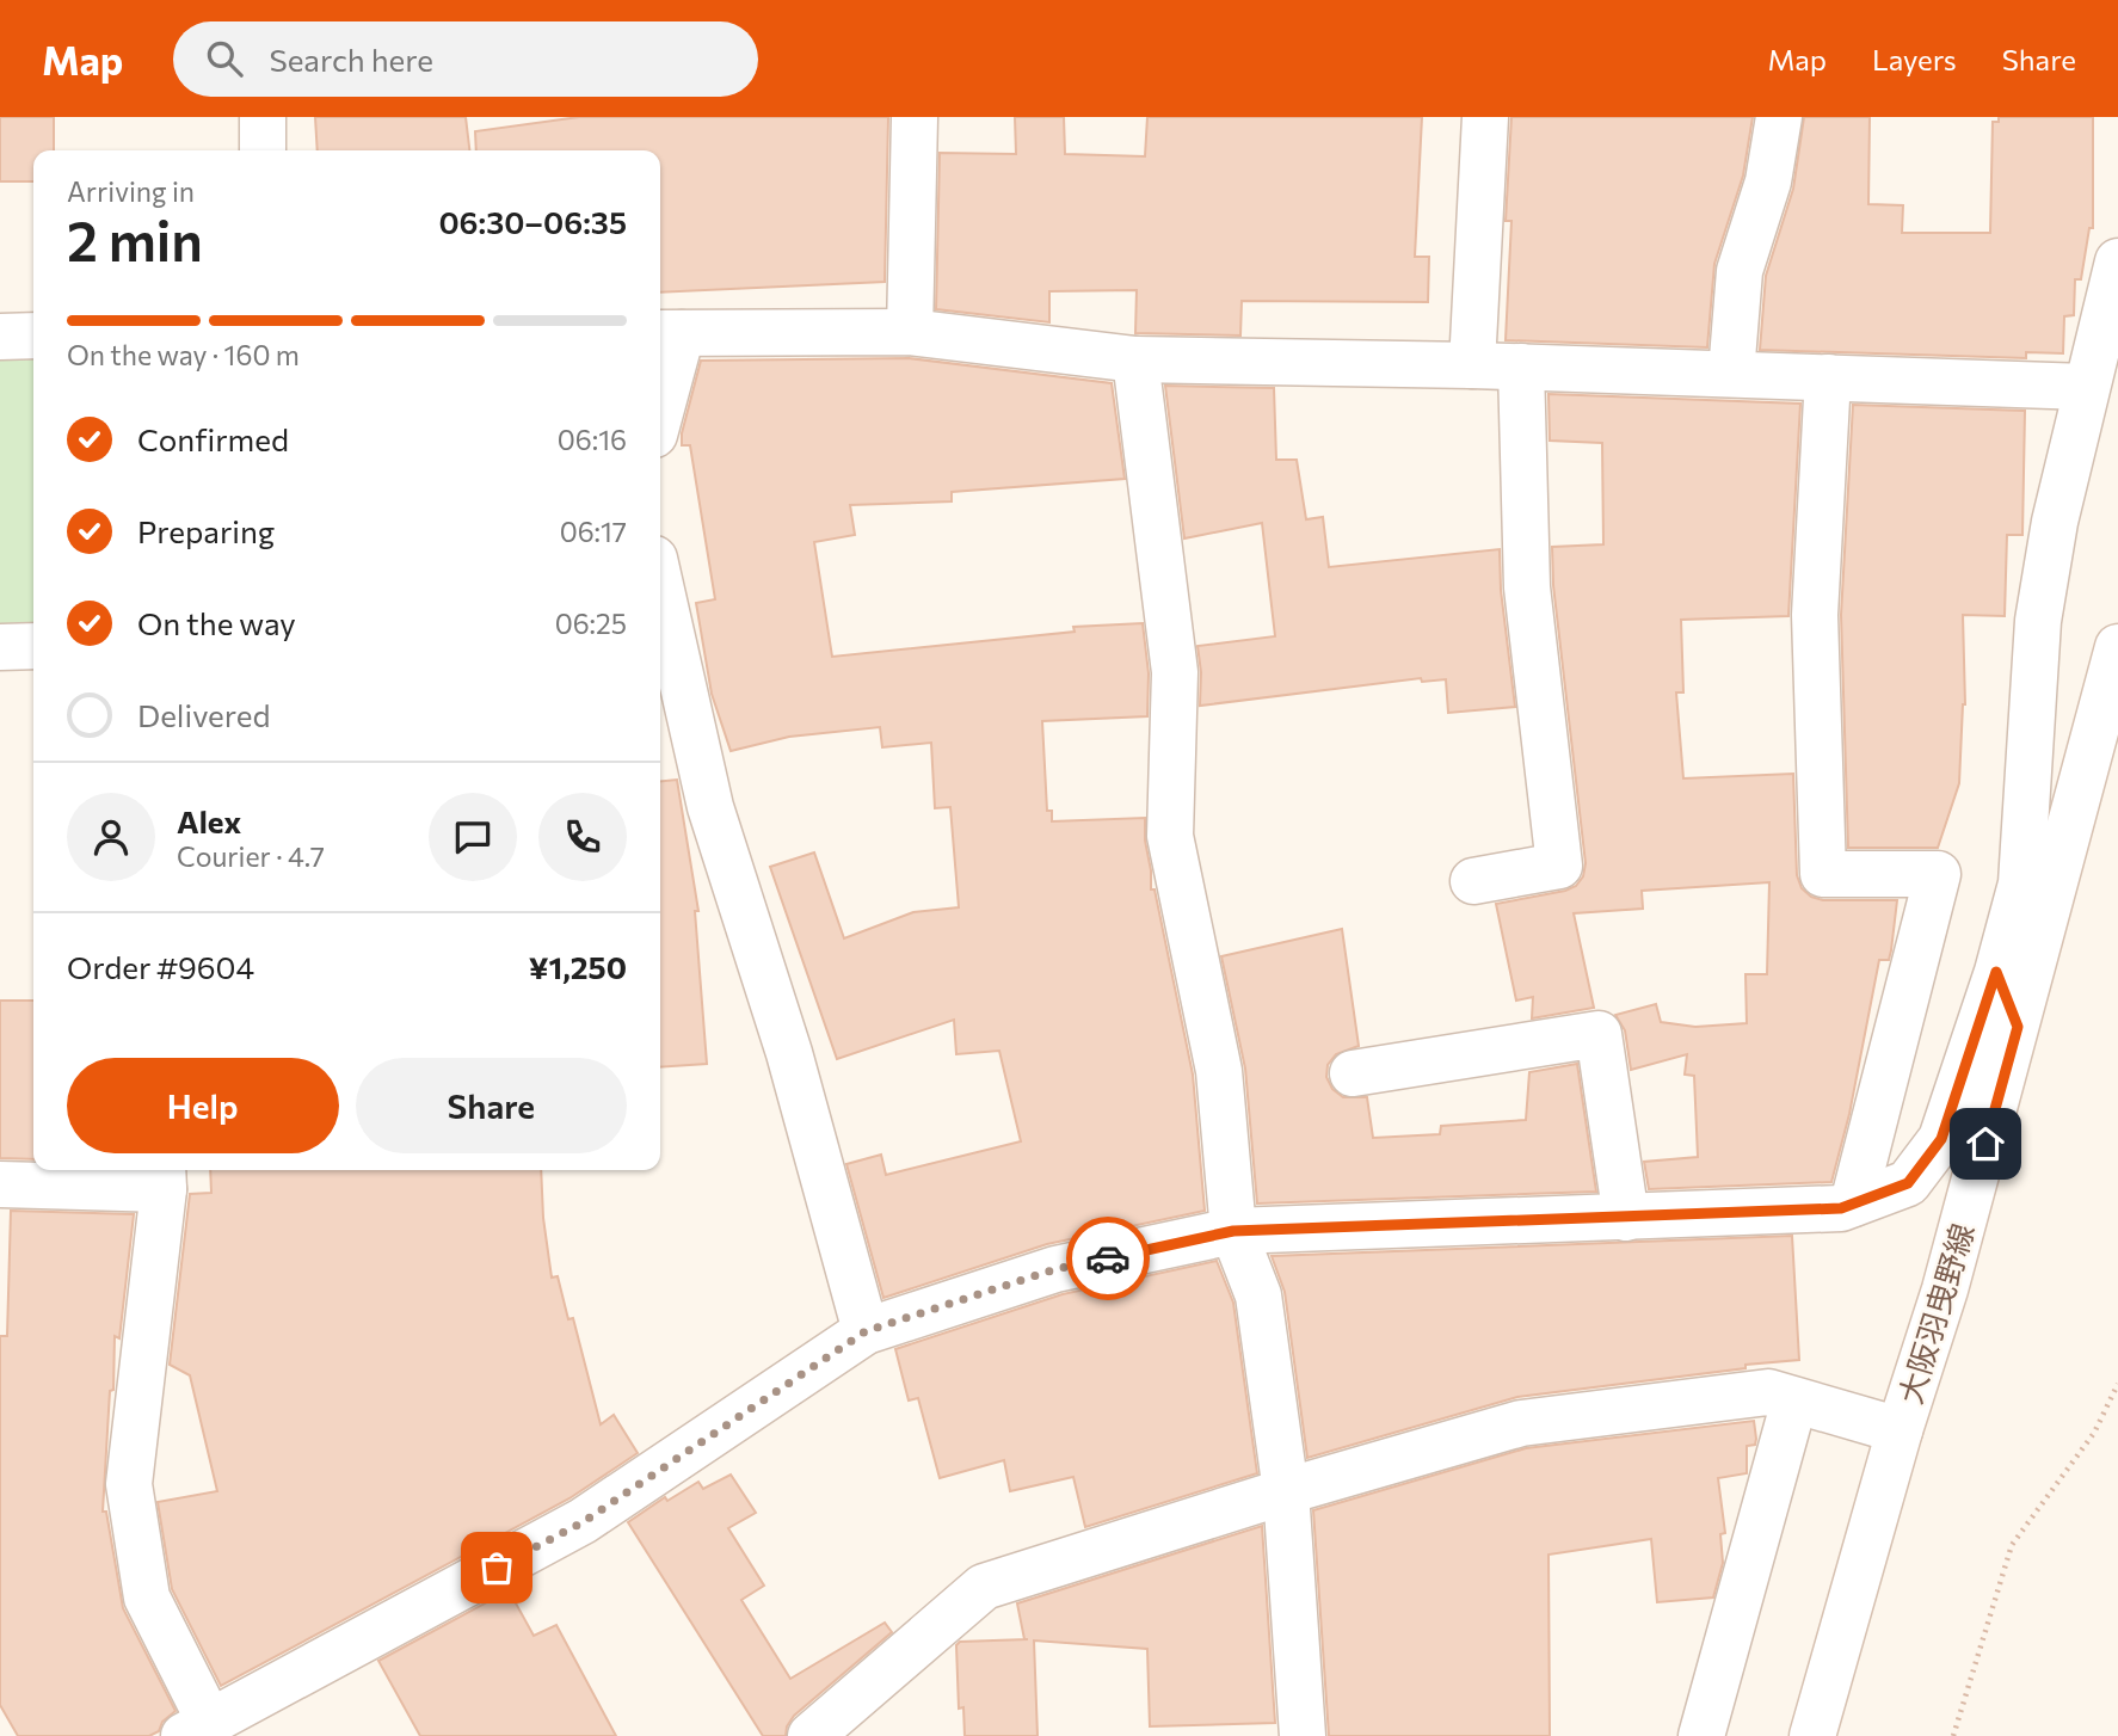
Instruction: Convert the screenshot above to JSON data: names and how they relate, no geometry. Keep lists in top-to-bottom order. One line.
{"streets":{"street":["大阪羽曳野線"]},"page":{"header":"Map","search":"Search here","nav":["Map","Layers","Share"],"heading":["2 min","Arriving in","06:30–06:35"],"panel":["Alex","Courier · 4.7","Order #9604","¥1,250"],"bar":"On the way · 160 m","list":[["Confirmed","06:16"],["Preparing","06:17"],["On the way","06:25"],"Delivered"],"buttons":["Help","Share"]}}
